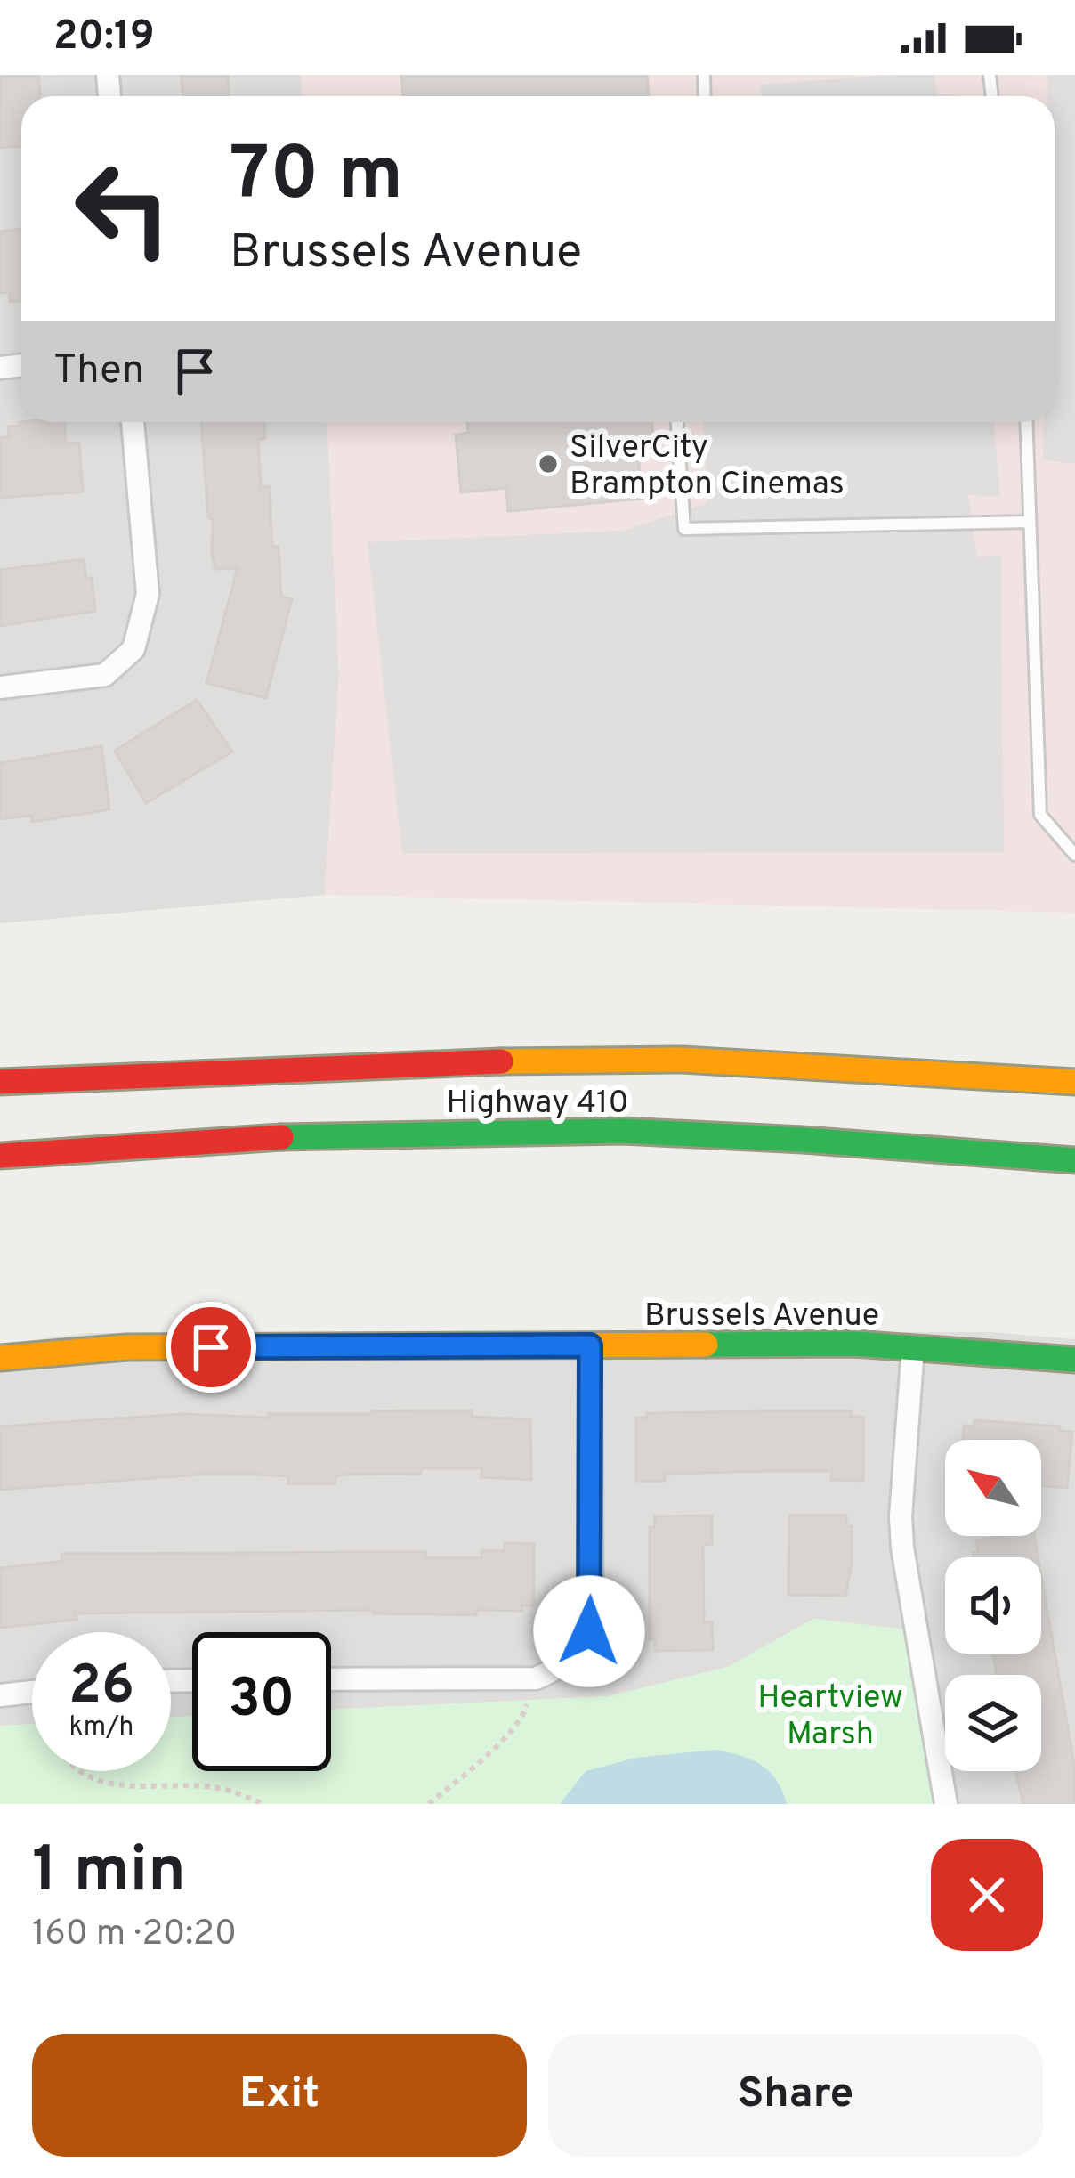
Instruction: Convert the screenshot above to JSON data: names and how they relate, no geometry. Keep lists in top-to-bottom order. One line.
{"streets":{"main road":["Highway 410","Brussels Avenue"]},"parks":["Heartview Marsh"],"places":["SilverCity Brampton Cinemas"],"north":"top left","page":{"status":"20:19","turn":["70 m","Brussels Avenue"],"then":"Then","speed":"26 km/h","limit":"30","heading":["1 min","160 m · 20:20"],"buttons":["Exit","Share"]}}
